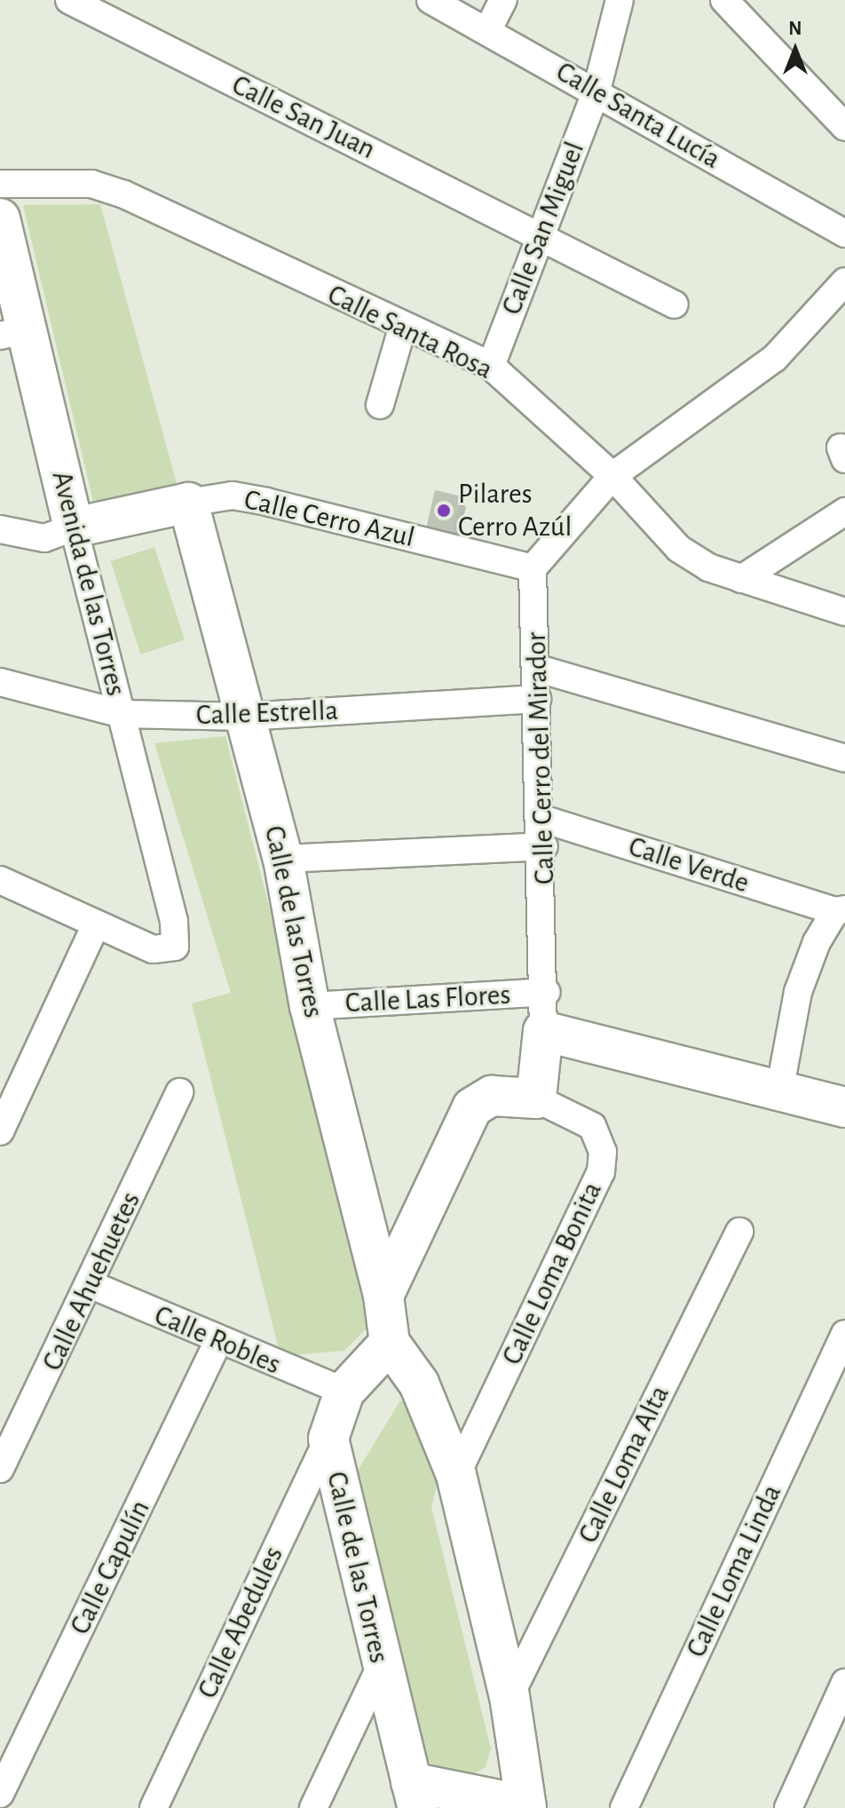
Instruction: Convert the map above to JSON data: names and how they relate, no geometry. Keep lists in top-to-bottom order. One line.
{"streets":{"street":["Calle Santa Lucía","Calle San Juan","Calle San Miguel","Calle Santa Rosa","Calle Cerro Azul","Avenida de las Torres","Calle Estrella","Calle Cerro del Mirador","Calle Verde","Calle de las Torres","Calle Las Flores","Calle Loma Bonita","Calle Ahuehuetes","Calle Robles","Calle Loma Alta","Calle Capulín","Calle Loma Linda","Calle Abedules"]},"crossings":[["Calle Santa Lucía","Calle San Miguel"],["Calle San Juan","Calle San Miguel"],["Calle San Miguel","Calle Santa Rosa"],["Calle Cerro Azul","Avenida de las Torres"],["Calle Cerro Azul","Calle Cerro del Mirador"],["Calle Cerro Azul","Calle de las Torres"],["Avenida de las Torres","Calle Estrella"],["Calle Estrella","Calle Cerro del Mirador"],["Calle Estrella","Calle de las Torres"],["Calle Cerro del Mirador","Calle Verde"],["Calle Cerro del Mirador","Calle Las Flores"],["Calle Cerro del Mirador","Calle Loma Bonita"],["Calle de las Torres","Calle Las Flores"],["Calle de las Torres","Calle Loma Bonita"],["Calle de las Torres","Calle Robles"],["Calle de las Torres","Calle Loma Alta"],["Calle de las Torres","Calle Abedules"],["Calle Ahuehuetes","Calle Robles"],["Calle Robles","Calle Capulín"]],"places":["Pilares Cerro Azúl"],"north":"top"}
